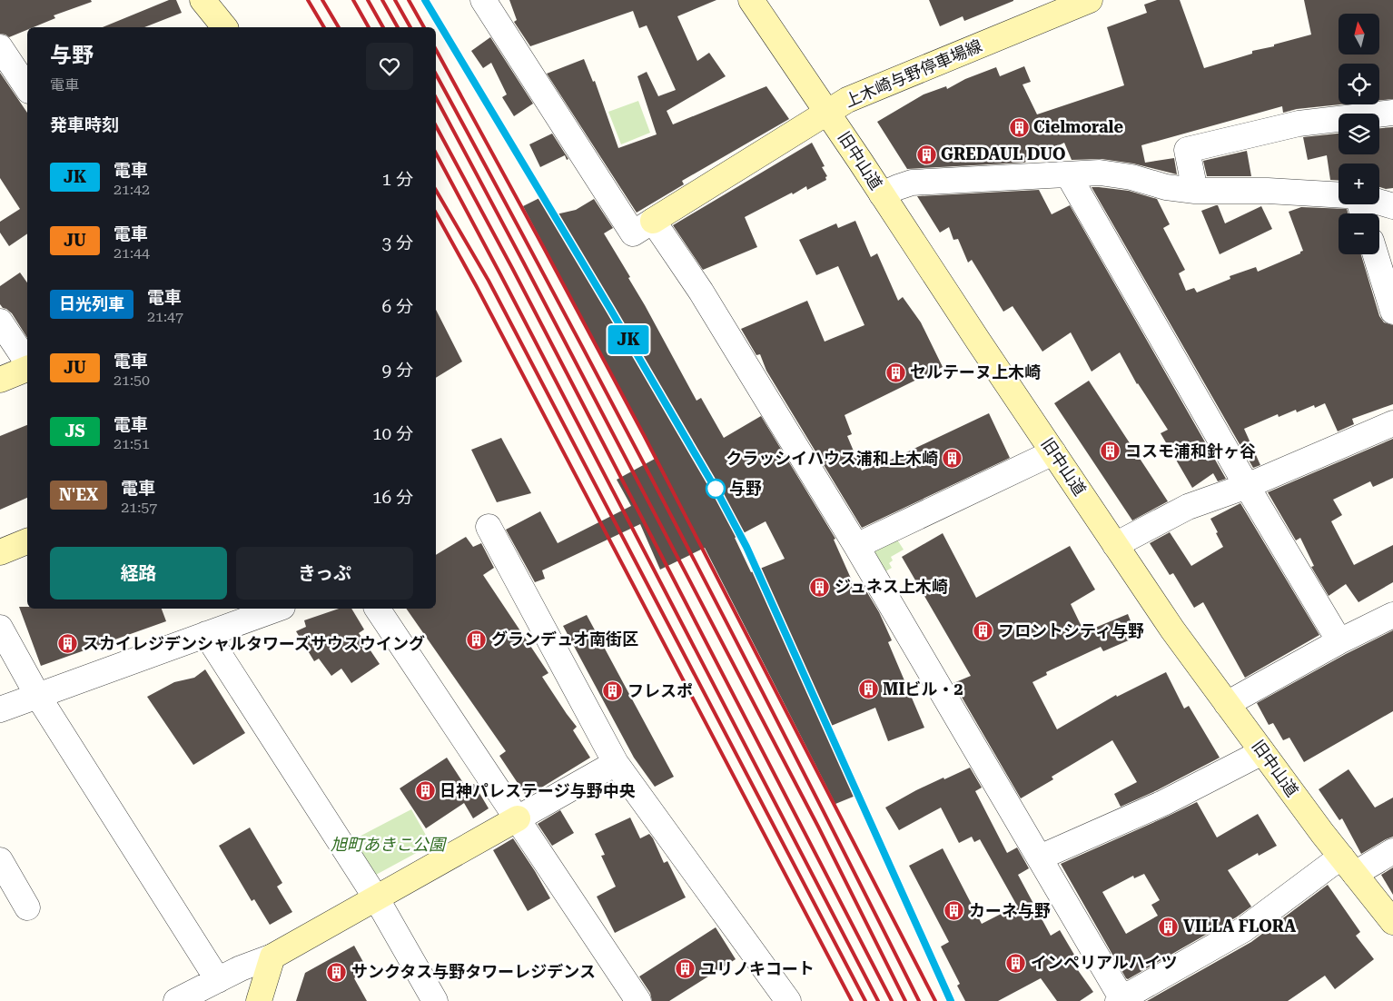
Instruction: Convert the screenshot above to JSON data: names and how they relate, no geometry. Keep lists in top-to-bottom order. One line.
{"streets":{"main road":["上木崎与野停車場線","旧中山道"]},"crossings":[["上木崎与野停車場線","旧中山道"]],"parks":["旭町あきこ公園"],"places":{"building":["Cielmorale","GREDAUL DUO","セルテーヌ上木崎","コスモ浦和針ヶ谷","クラッシイハウス浦和上木崎","ジュネス上木崎","フロントシティ与野","グランデュオ南街区","スカイレジデンシャルタワーズサウスウイング","MIビル・2","フレスポ","日神パレステージ与野中央","カーネ与野","VILLA FLORA","インペリアルハイツ","ユリノキコート","サンクタス与野タワーレジデンス"],"other":["与野"]},"north":"top","page":{"on_map":"JK","map_buttons":["+","−"],"heading":[["与野","電車"],"発車時刻"],"list":[{"mark":"JK","name":"電車","note":"21:42","value":"1 分"},{"mark":"JU","name":"電車","note":"21:44","value":"3 分"},{"mark":"日光列車","name":"電車","note":"21:47","value":"6 分"},{"mark":"JU","name":"電車","note":"21:50","value":"9 分"},{"mark":"JS","name":"電車","note":"21:51","value":"10 分"},{"mark":"N'EX","name":"電車","note":"21:57","value":"16 分"}],"buttons":["経路","きっぷ"]}}
